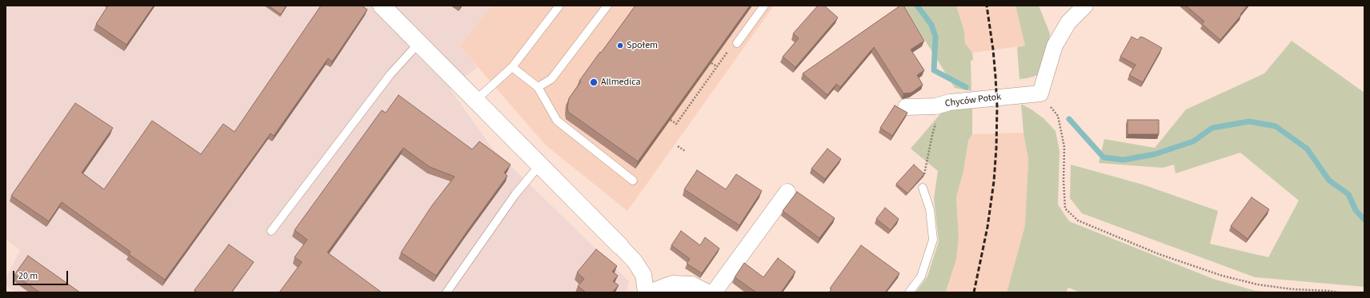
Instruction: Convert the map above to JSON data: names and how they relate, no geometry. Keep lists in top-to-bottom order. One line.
{"streets":{"street":["Chyców Potok"]},"places":["Społem","Allmedica"],"scale_bar":"20 m"}
